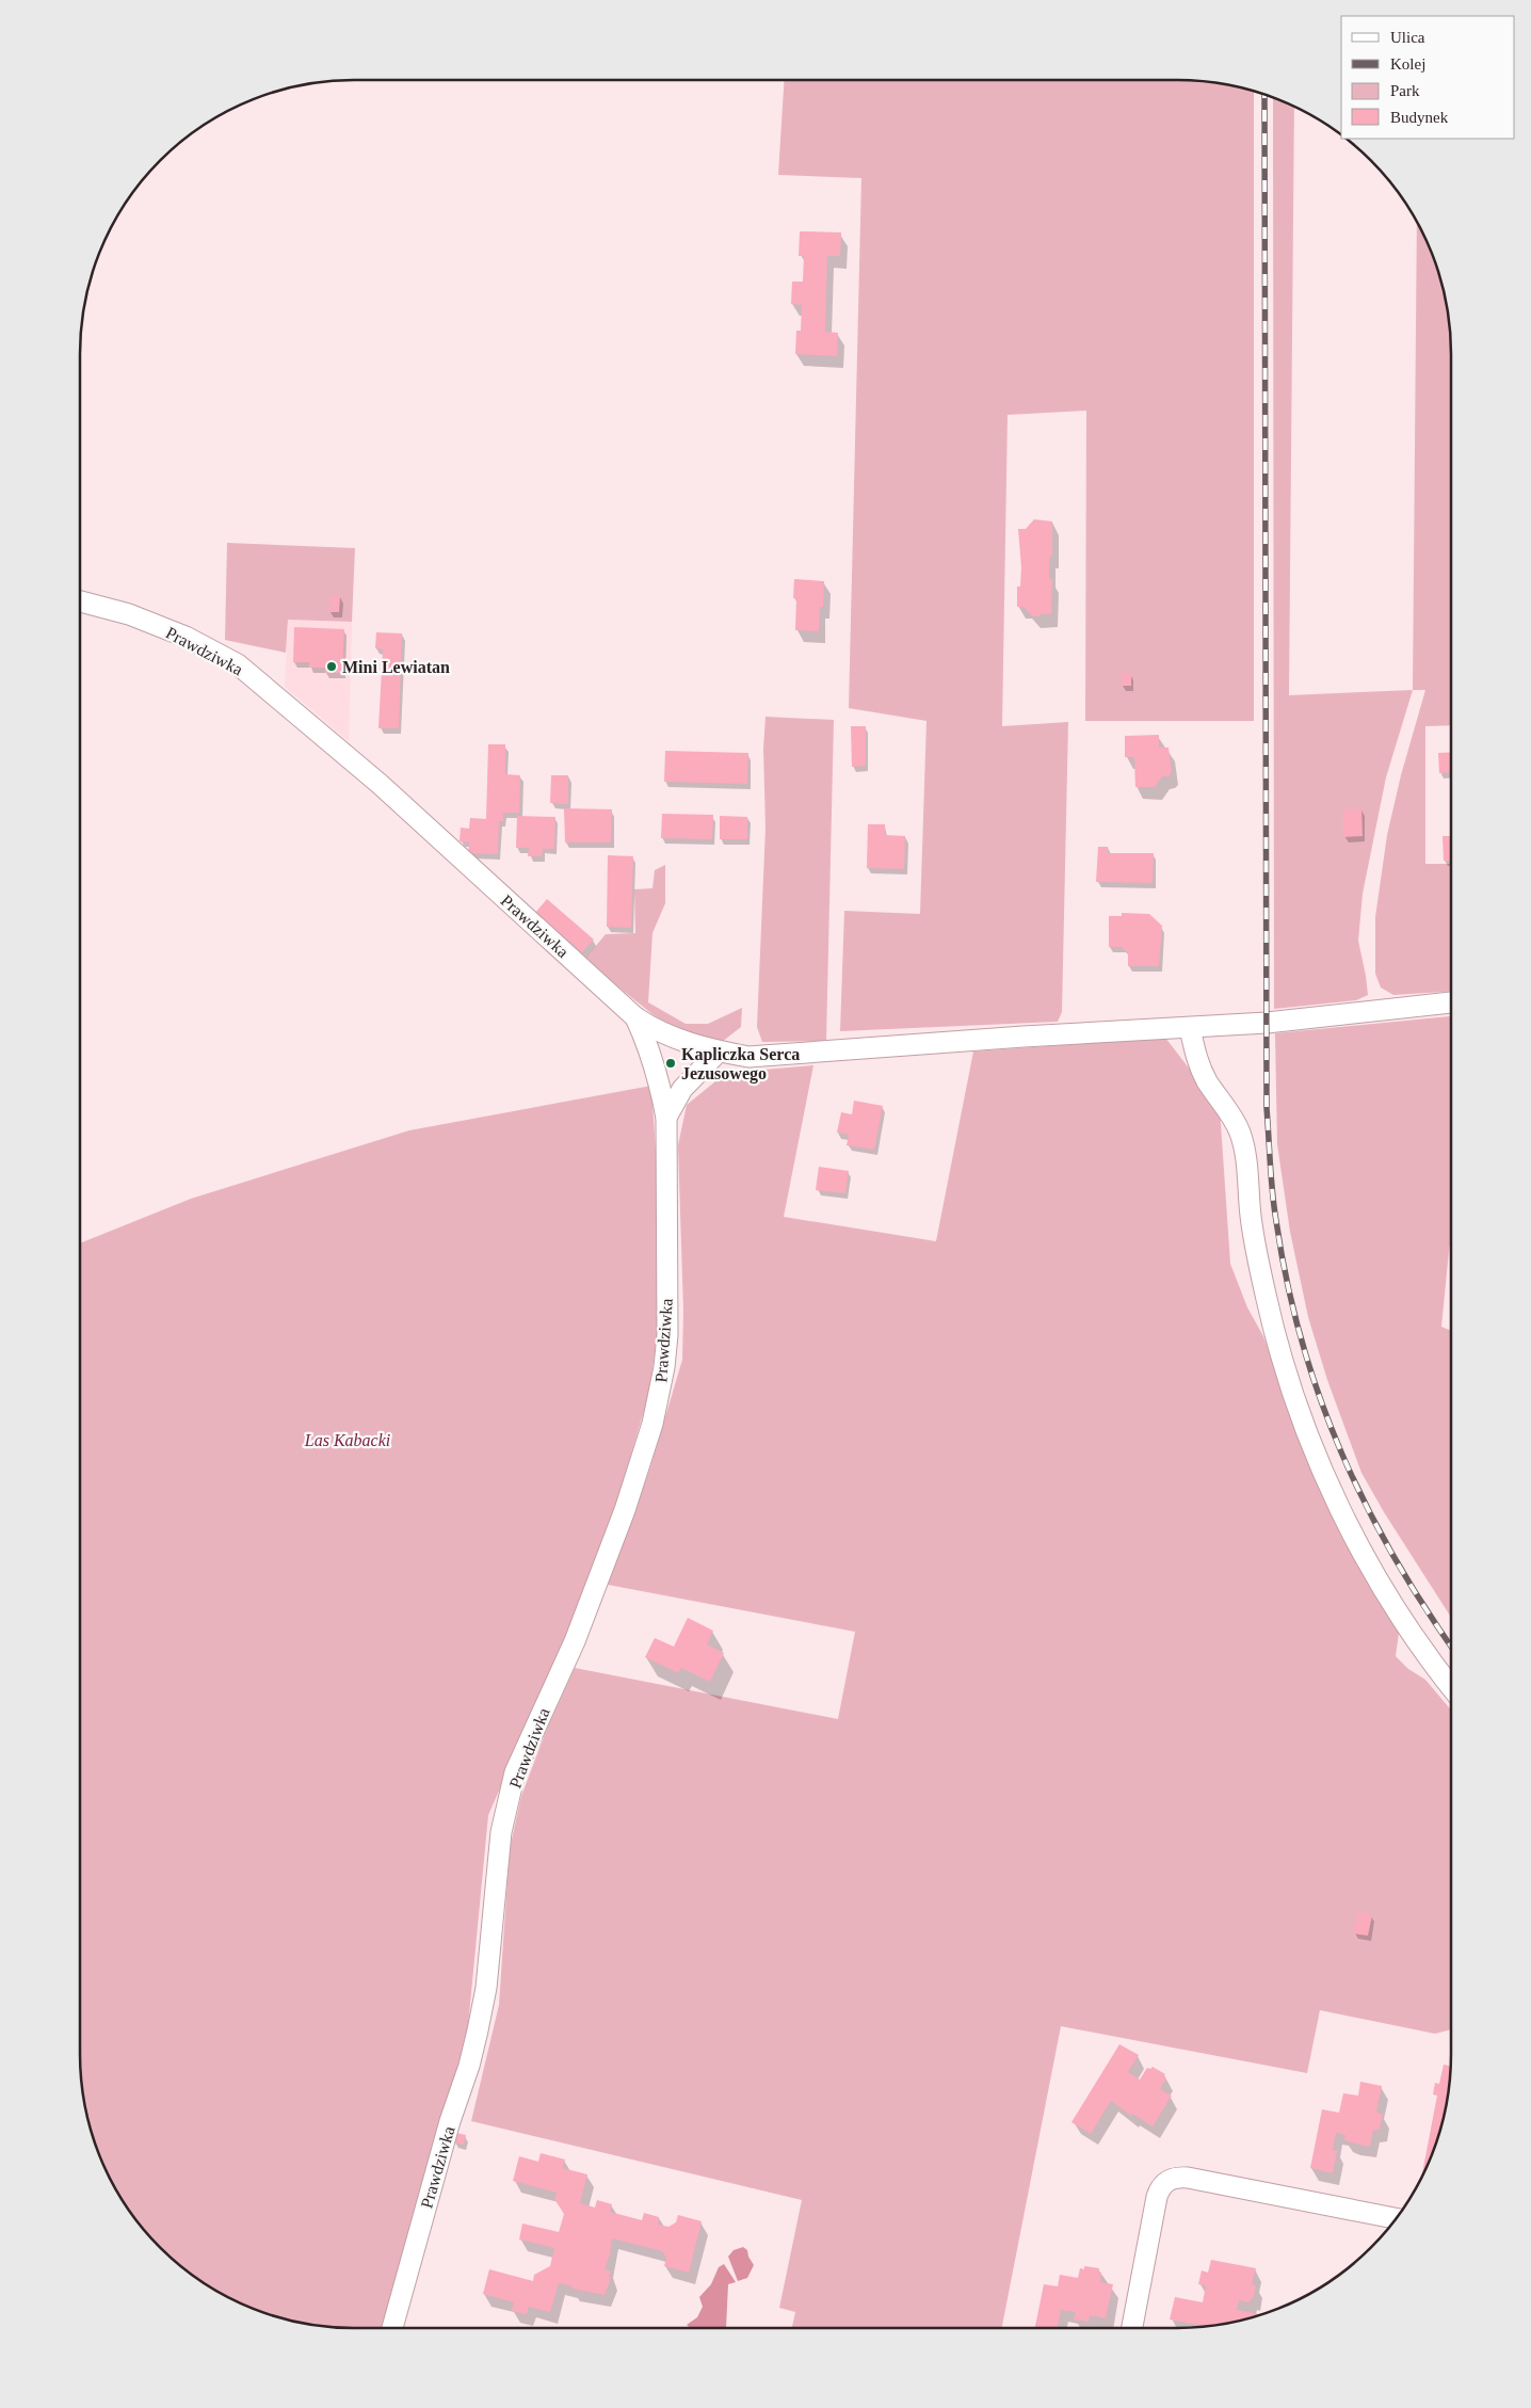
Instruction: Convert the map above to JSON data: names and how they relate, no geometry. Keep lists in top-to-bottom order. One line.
{"streets":{"street":["Prawdziwka"]},"parks":["Las Kabacki"],"places":["Mini Lewiatan","Kapliczka Serca Jezusowego"],"legend":["Ulica","Kolej","Park","Budynek"]}
